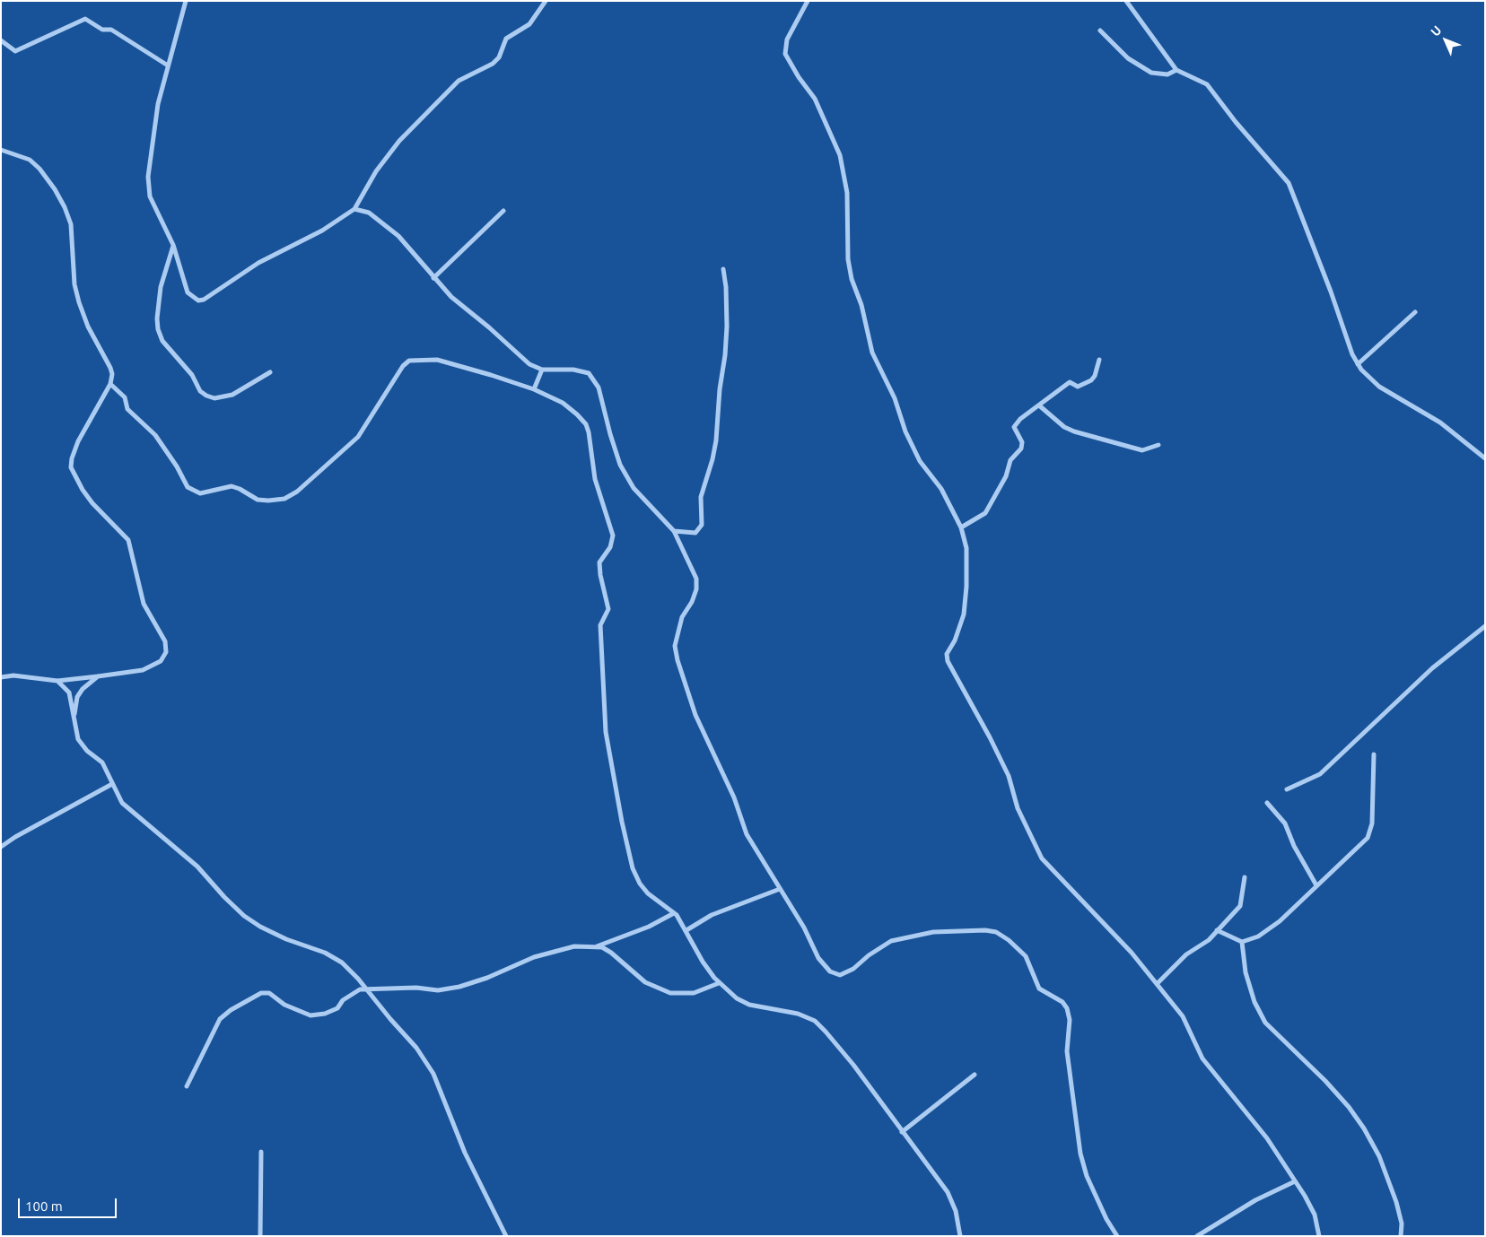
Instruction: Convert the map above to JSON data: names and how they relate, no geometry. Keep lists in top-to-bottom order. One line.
{"scale_bar":"100 m","north":"top left"}
